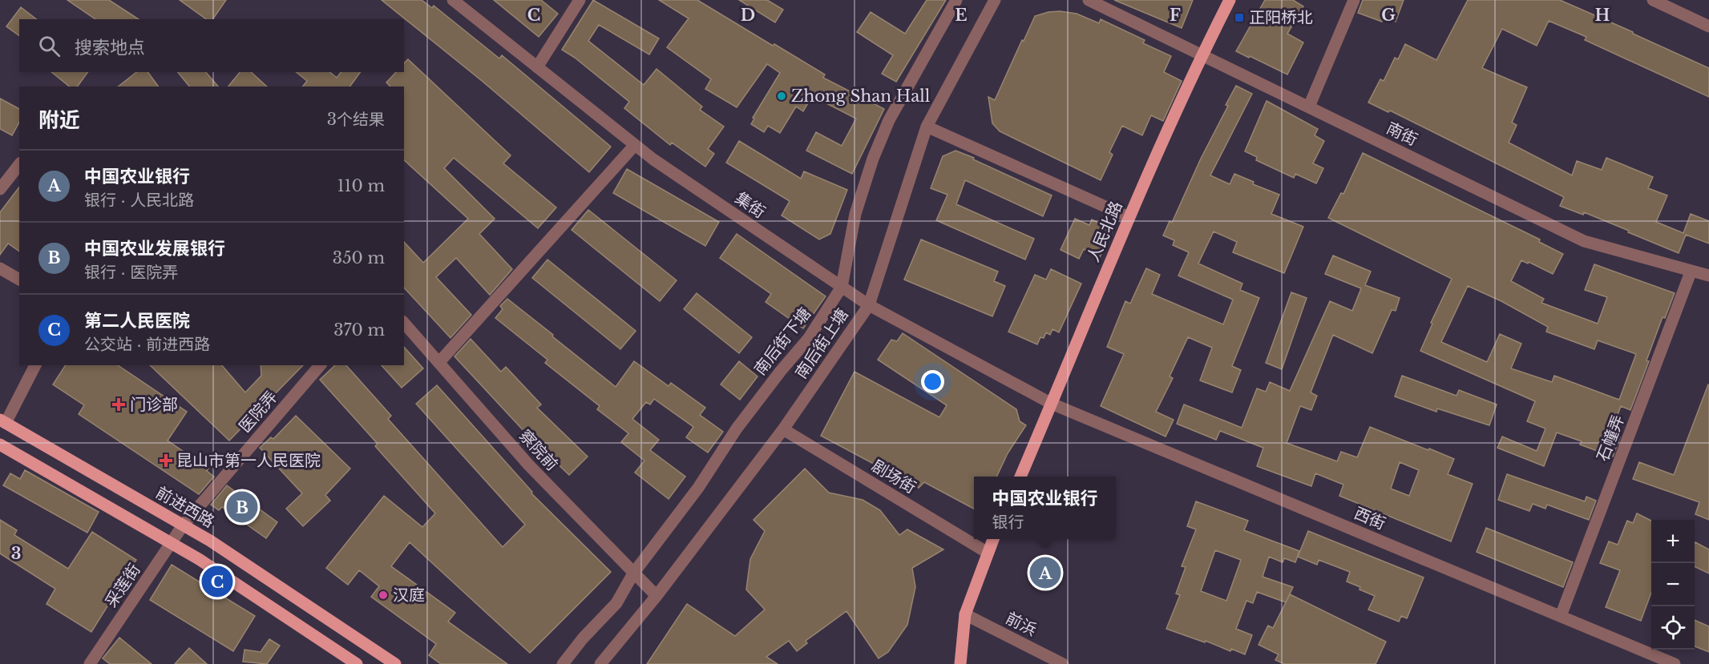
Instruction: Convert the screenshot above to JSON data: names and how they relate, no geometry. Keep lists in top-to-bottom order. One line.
{"streets":{"main road":["人民北路","前进西路"],"street":["南街","集街","南后街下塘","南后街上塘","医院弄","石幢弄","察院前","剧场街","西街","采莲街","前浜"]},"crossings":[["南街","人民北路"],["南街","石幢弄"],["集街","人民北路"],["集街","南后街下塘"],["集街","南后街上塘"],["集街","西街"],["人民北路","西街"],["南后街下塘","察院前"],["南后街上塘","察院前"],["南后街上塘","剧场街"],["医院弄","前进西路"],["医院弄","采莲街"],["石幢弄","西街"],["前进西路","采莲街"]],"places":{"transit":["正阳桥北"],"other":["Zhong Shan Hall","汉庭"],"health":["门诊部","昆山市第一人民医院"]},"page":{"search":"搜索地点","heading":["附近","3个结果"],"list":[{"mark":"A","name":"中国农业银行","note":"银行 · 人民北路","value":"110 m"},{"mark":"B","name":"中国农业发展银行","note":"银行 · 医院弄","value":"350 m"},{"mark":"C","name":"第二人民医院","note":"公交站 · 前进西路","value":"370 m"}],"popup":["中国农业银行","银行"],"pins":["B","A","C"],"map_buttons":["+","−"]},"grid":{"columns":["C","D","E","F","G","H"],"rows":["3"]}}
